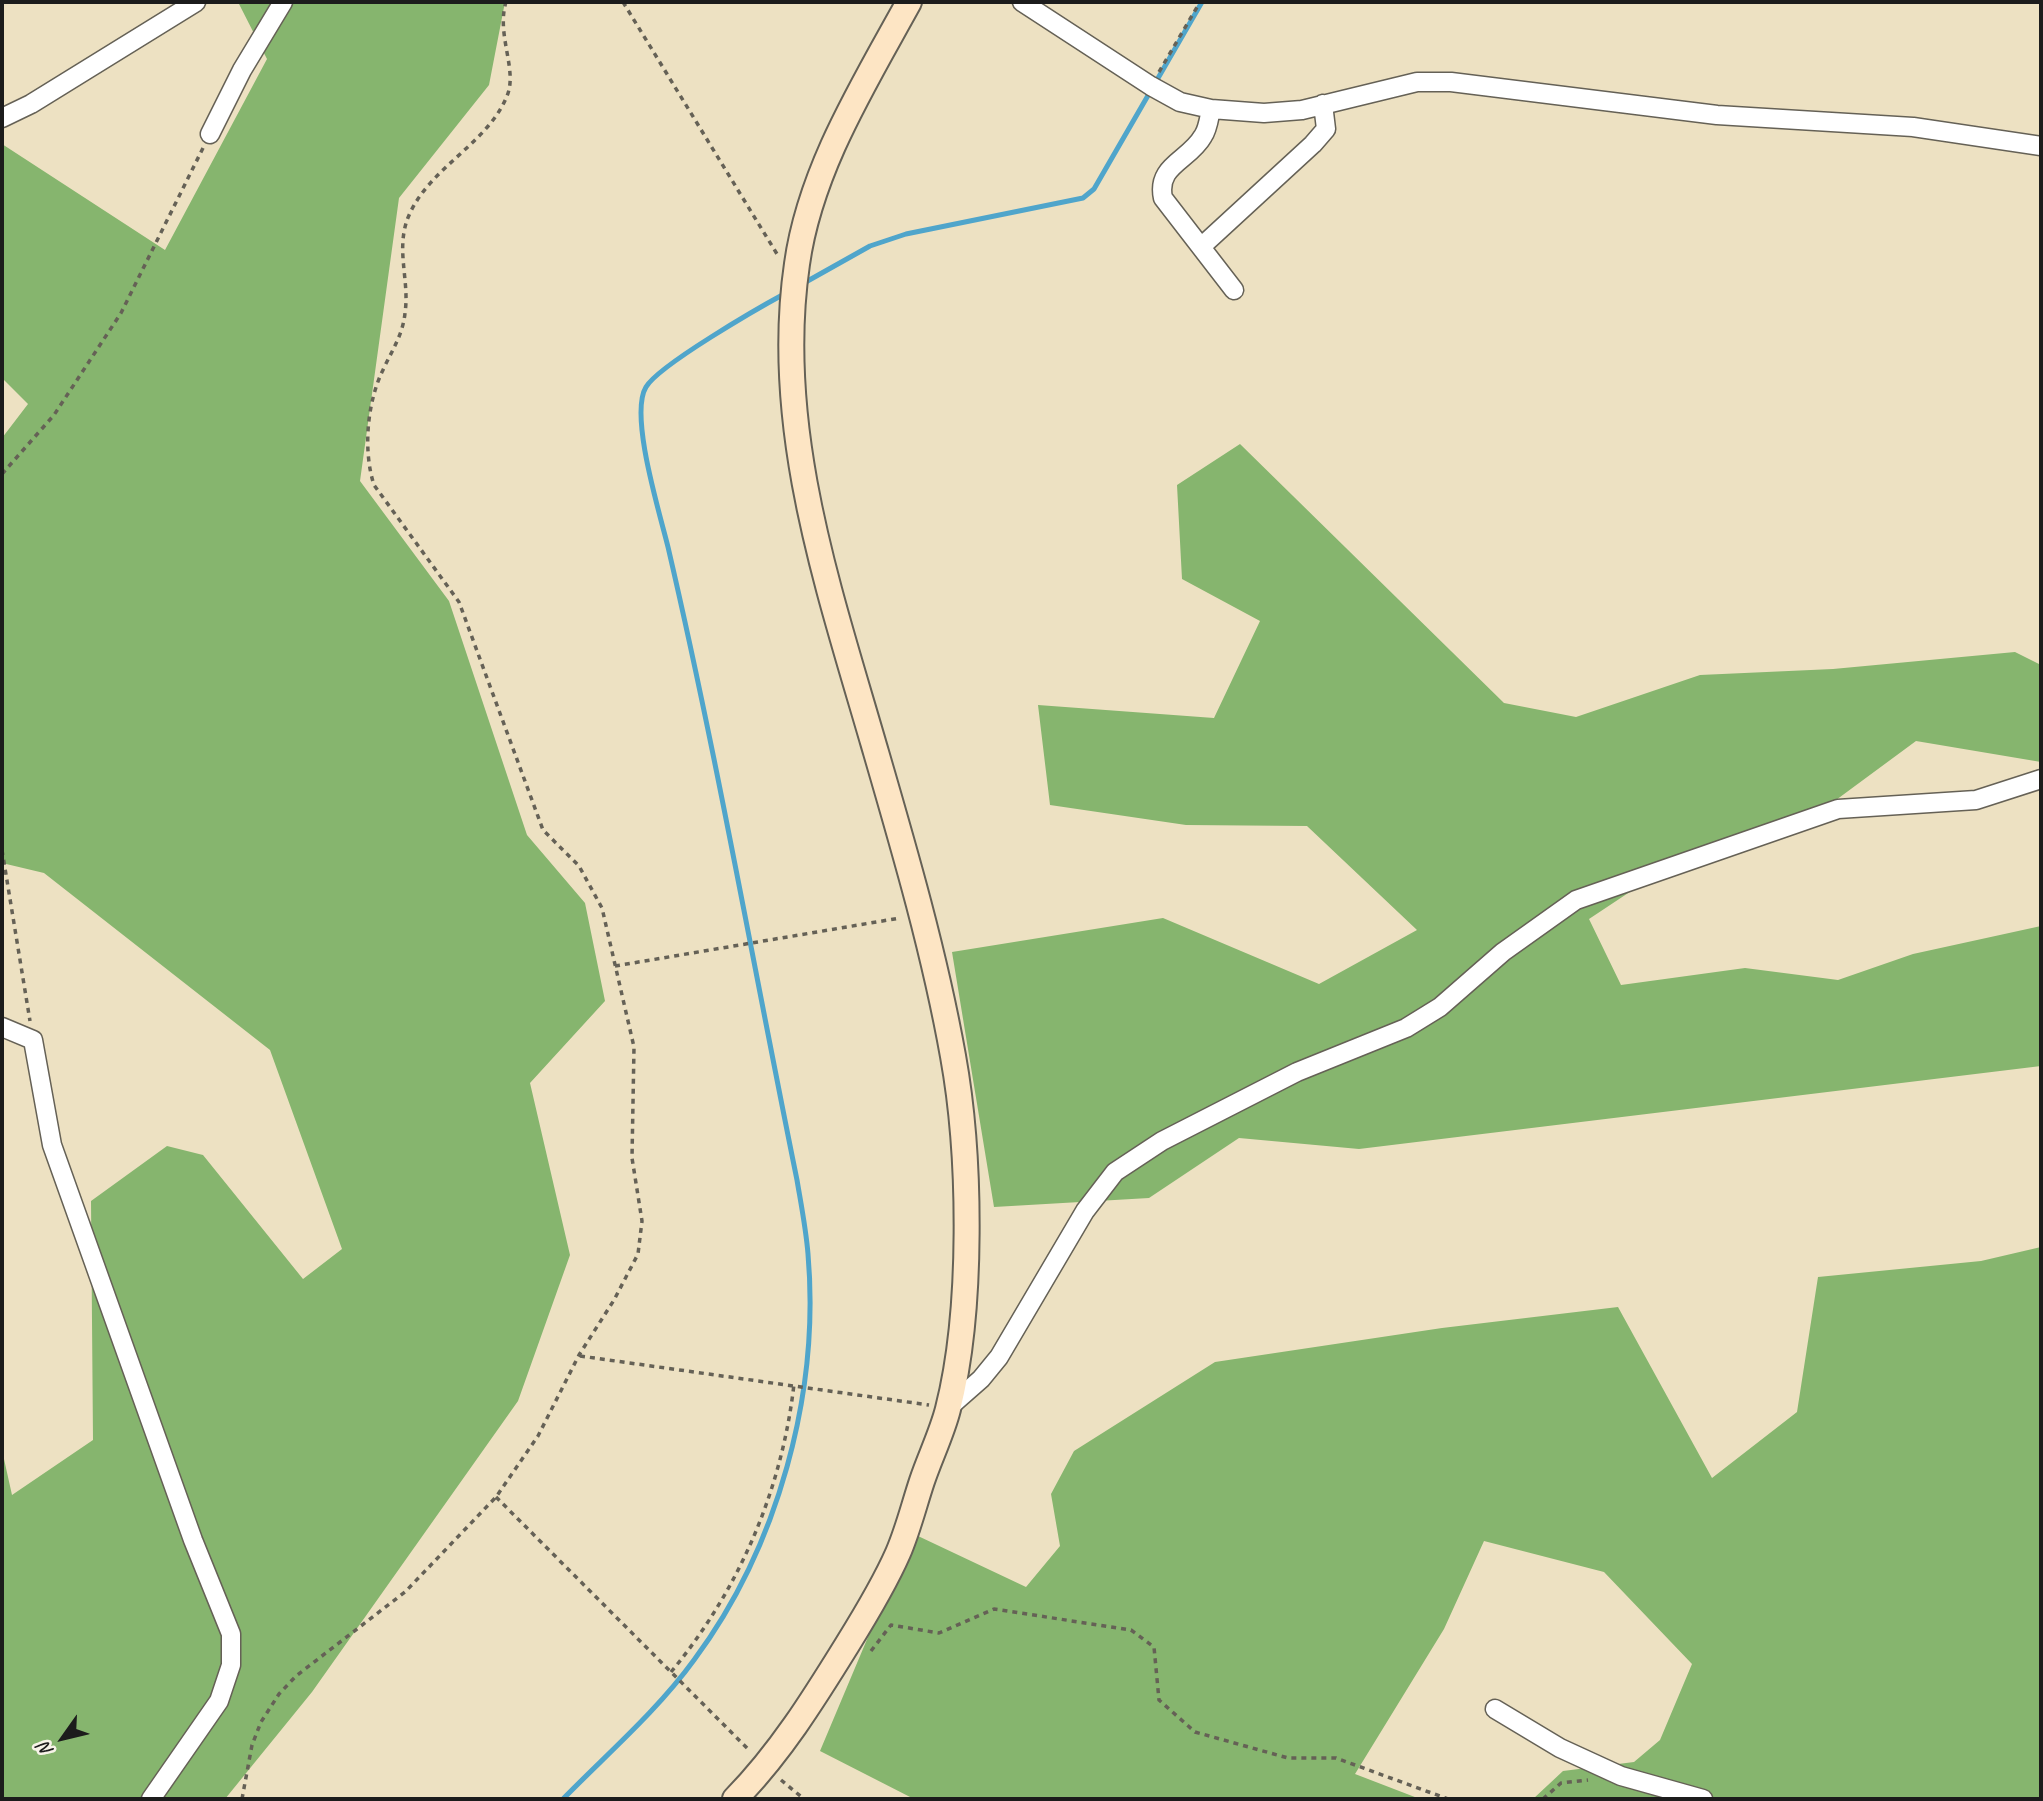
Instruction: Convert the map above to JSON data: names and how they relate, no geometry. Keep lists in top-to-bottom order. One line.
{"north":"bottom left"}
